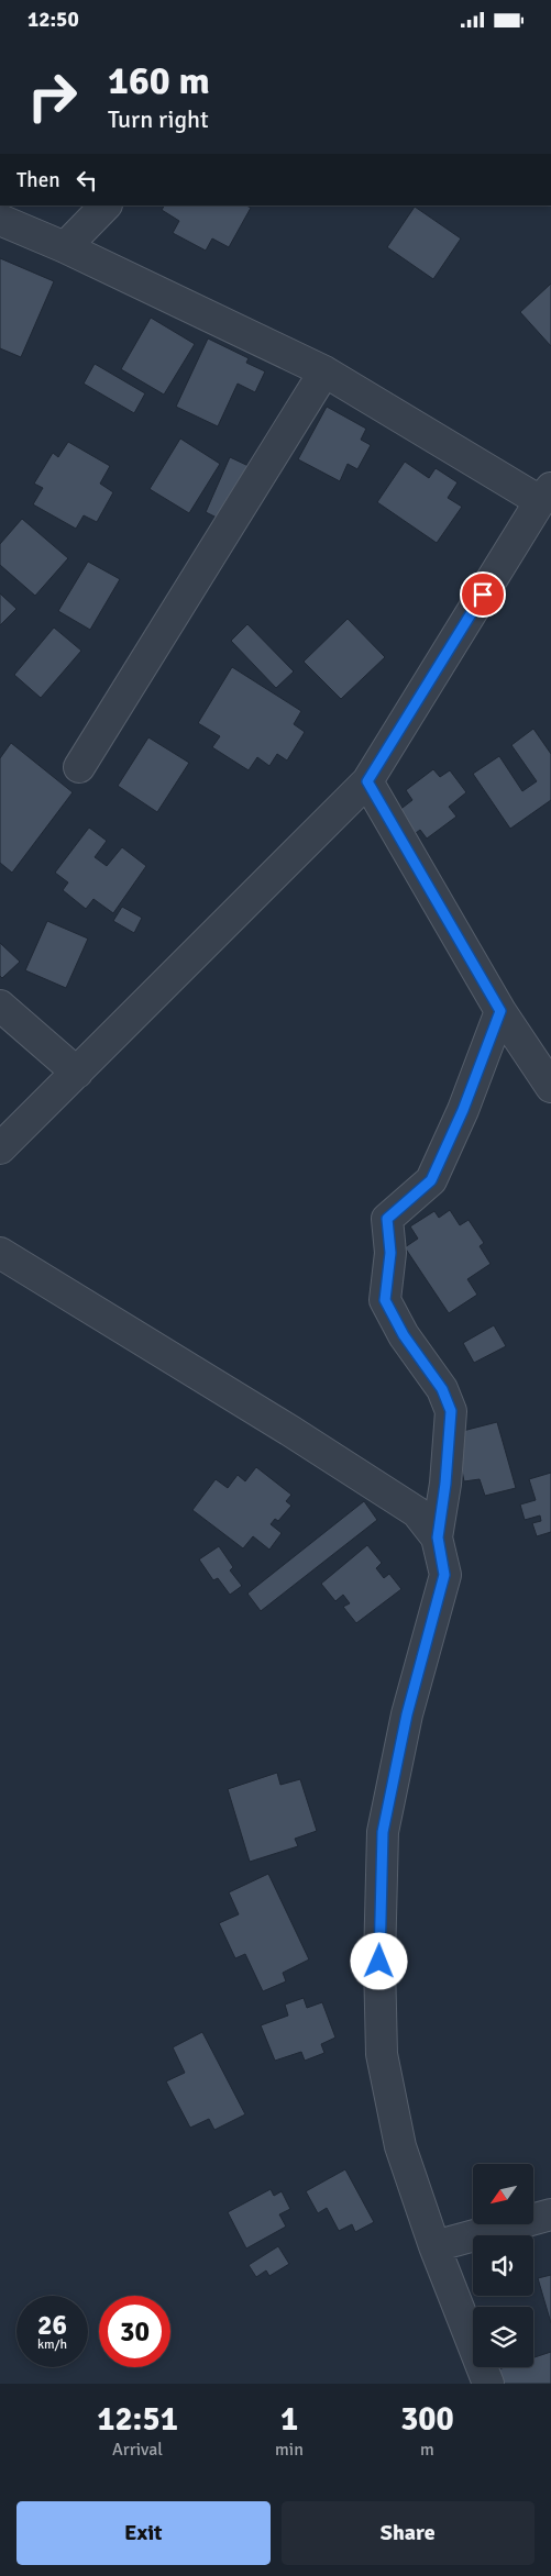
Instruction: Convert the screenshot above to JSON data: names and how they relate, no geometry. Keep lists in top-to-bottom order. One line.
{"north":"bottom left","page":{"status":"12:50","turn":["160 m","Turn right"],"then":"Then","speed":"26 km/h","limit":"30","eta":["12:51","Arrival","1","min","300","m"],"buttons":["Exit","Share"]}}
